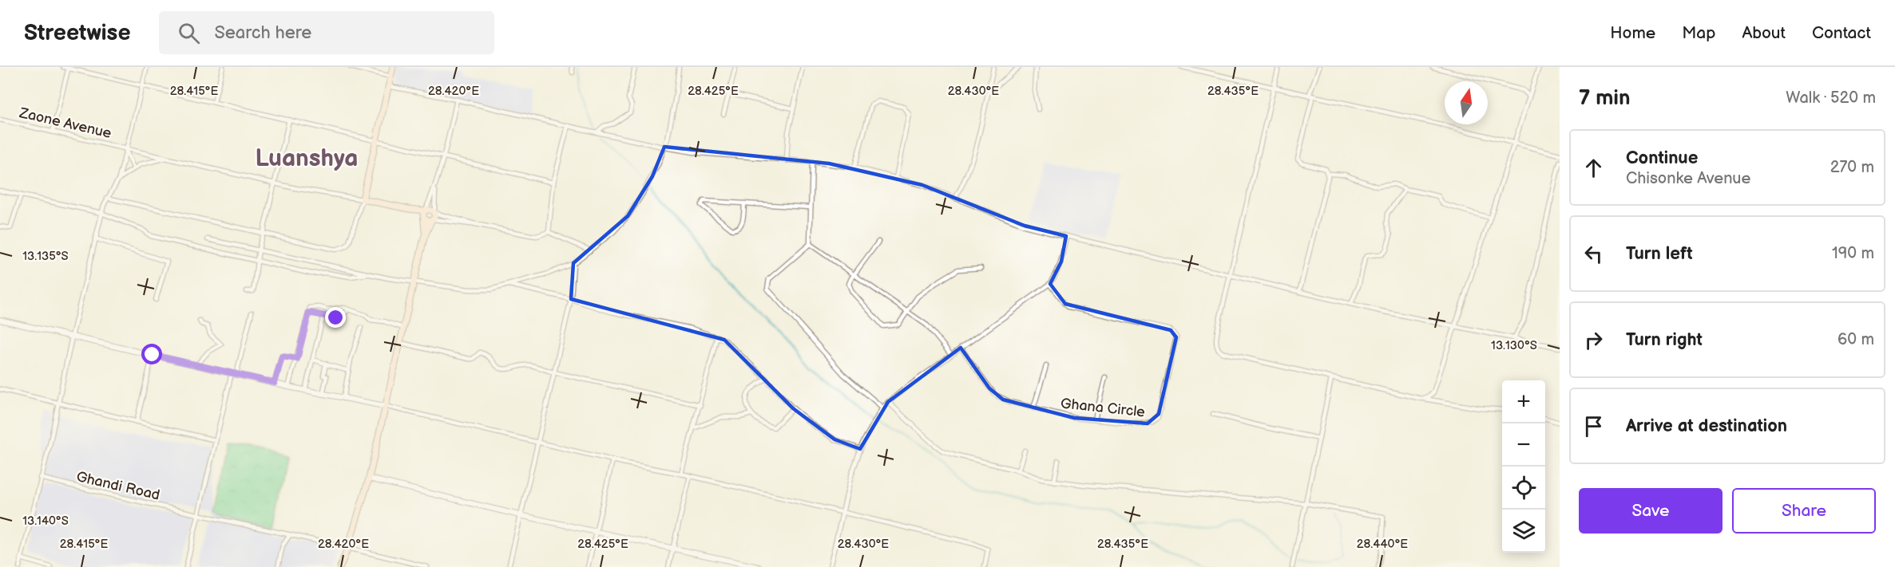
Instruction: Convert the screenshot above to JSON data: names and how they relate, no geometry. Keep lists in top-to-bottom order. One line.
{"streets":{"street":["Zaone Avenue","Ghana Circle","Ghandi Road"]},"districts":["Luanshya"],"north":"top","page":{"header":"Streetwise","search":"Search here","nav":["Home","Map","About","Contact"],"heading":["7 min","Walk · 520 m"],"list":[["Continue","Chisonke Avenue","270 m"],["Turn left","190 m"],["Turn right","60 m"],"Arrive at destination"],"map_buttons":["+","−"],"buttons":["Save","Share"]},"coordinates":["28.415°E","28.420°E","28.425°E","28.430°E","28.435°E","13.135°S","13.130°S","13.140°S","28.440°E"]}
